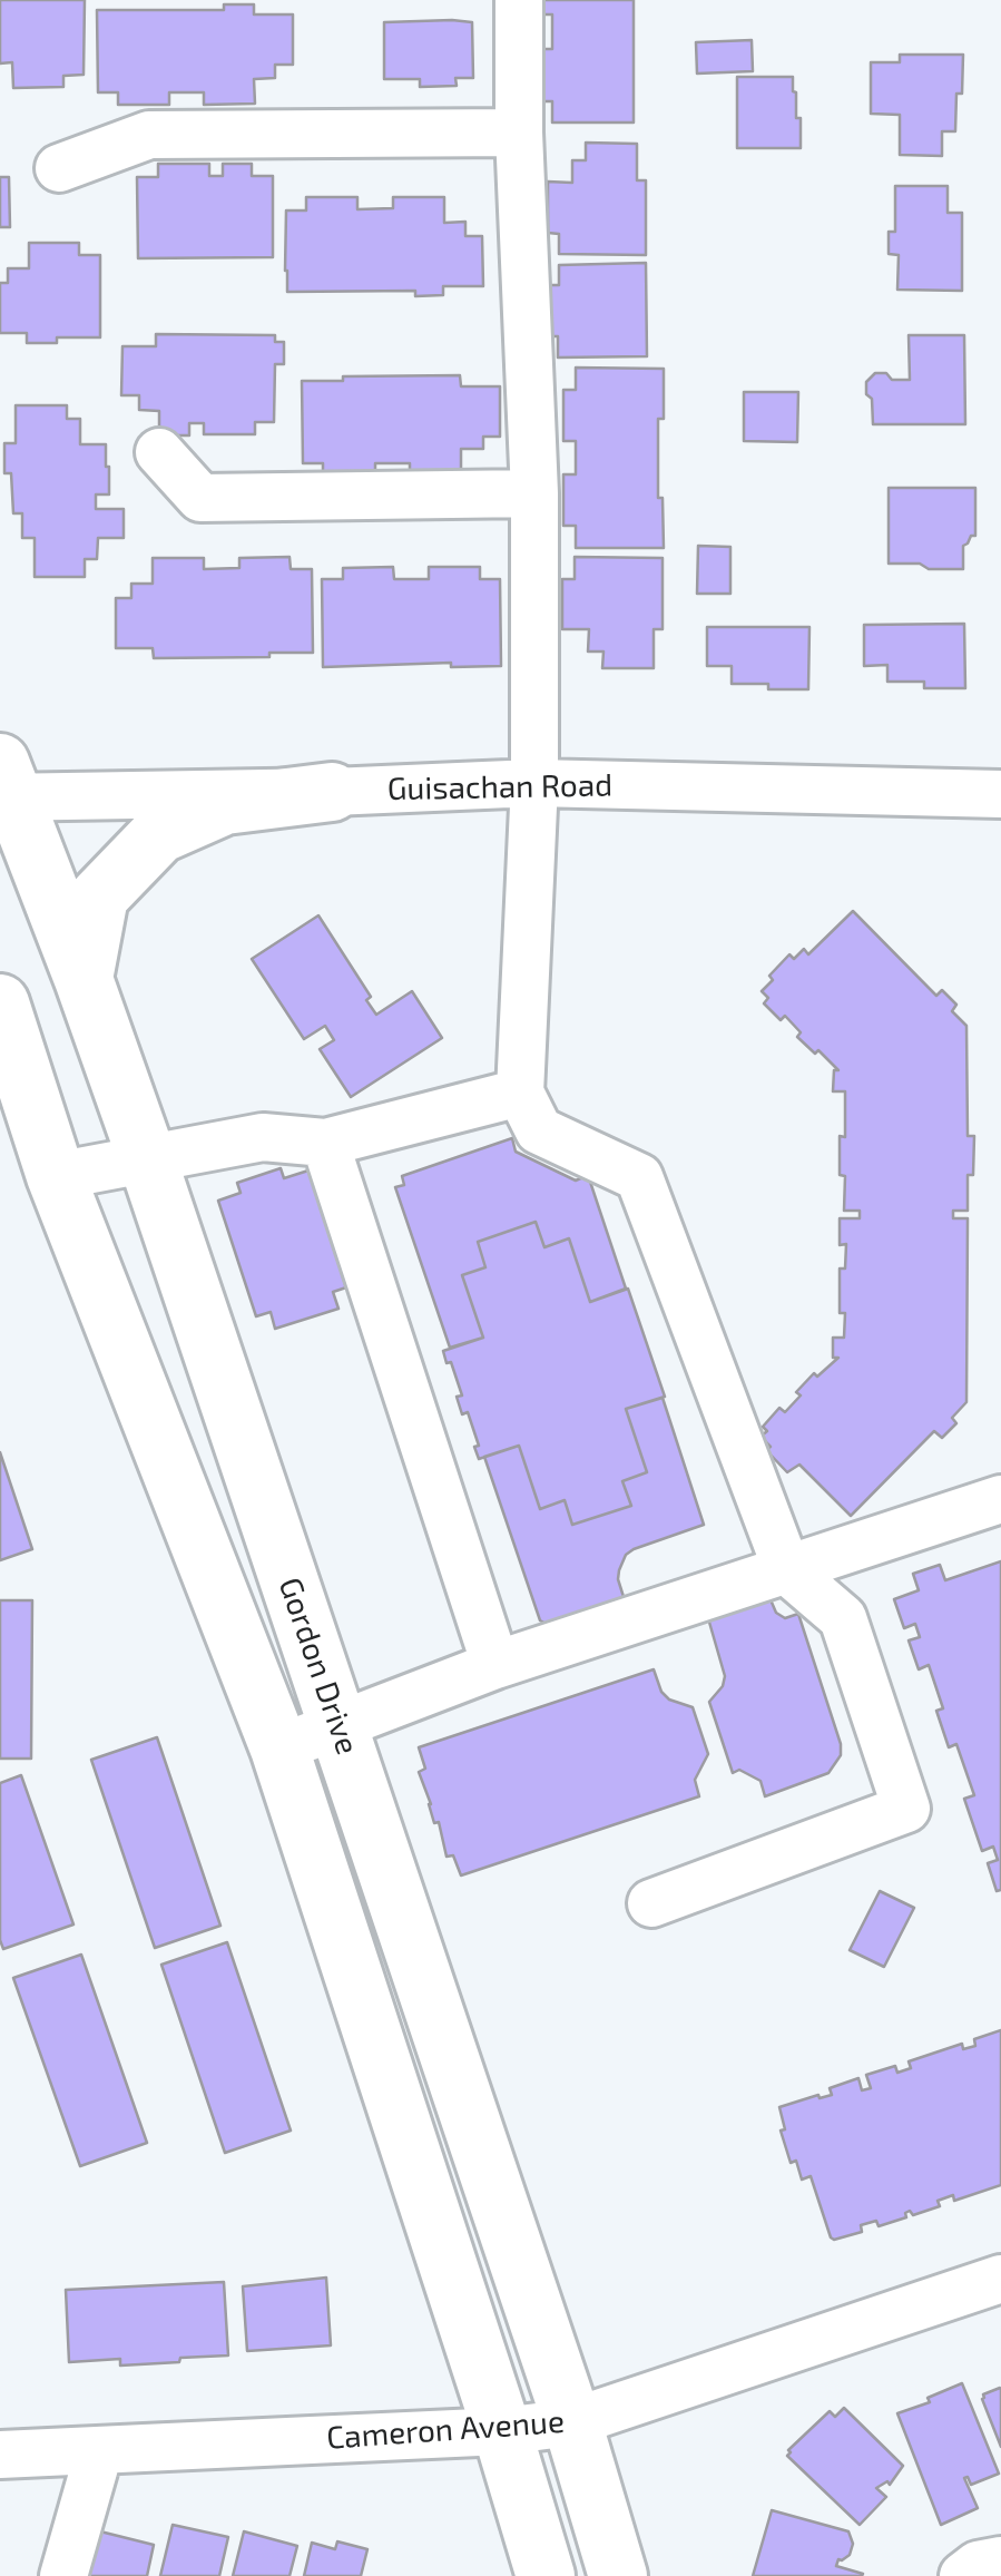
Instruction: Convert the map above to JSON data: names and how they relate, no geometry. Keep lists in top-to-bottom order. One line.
{"streets":{"main road":["Gordon Drive"],"street":["Guisachan Road","Cameron Avenue"]},"crossings":[["Guisachan Road","Gordon Drive"],["Gordon Drive","Cameron Avenue"]]}
